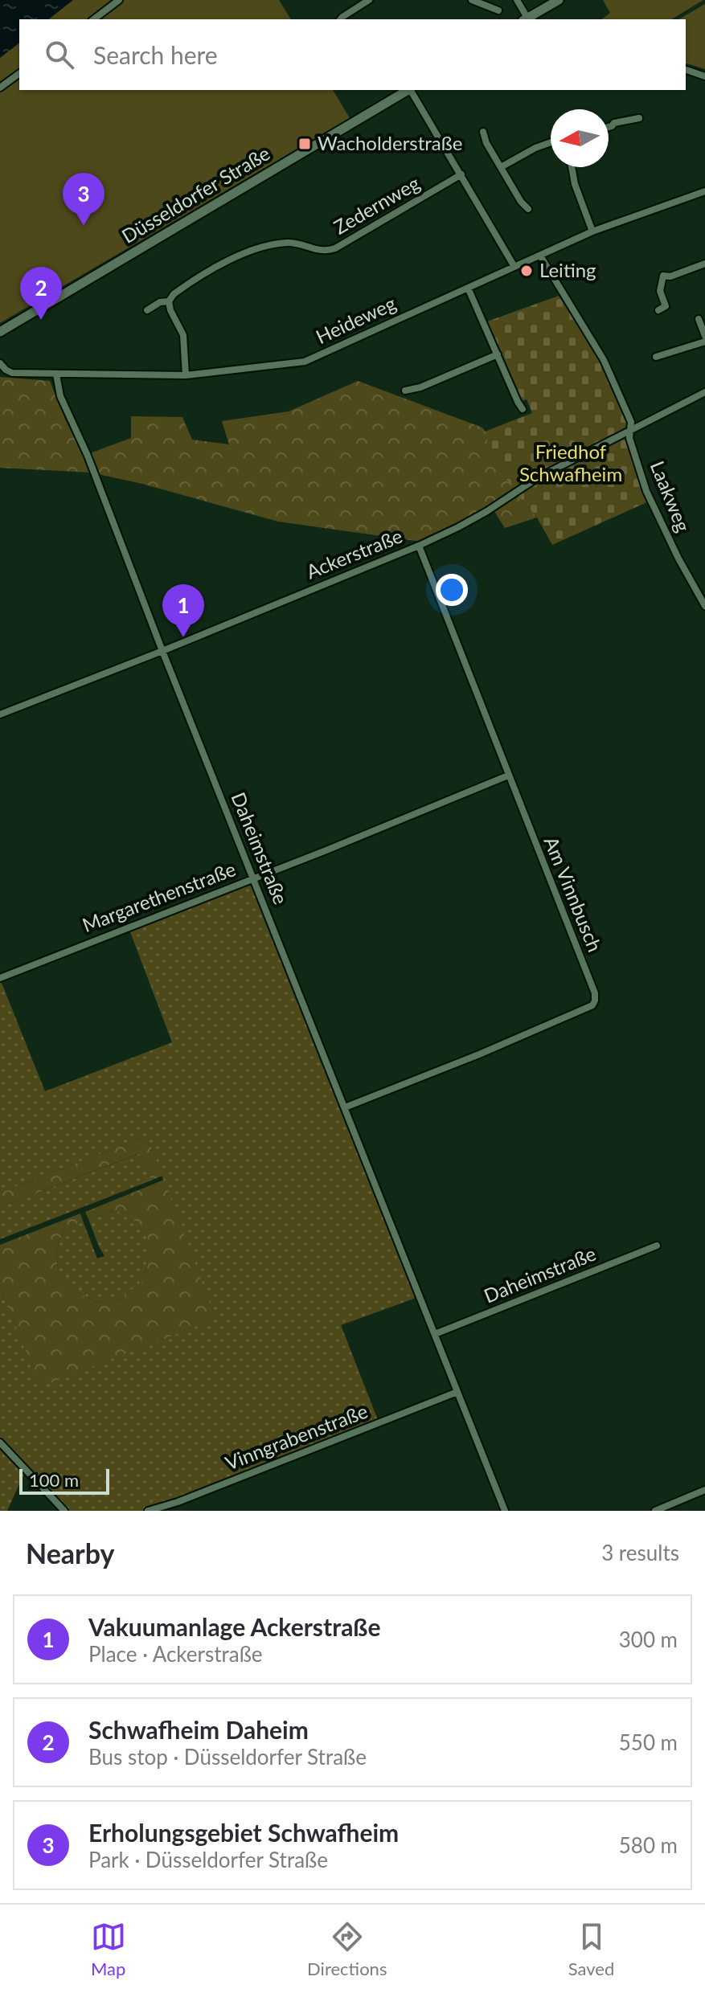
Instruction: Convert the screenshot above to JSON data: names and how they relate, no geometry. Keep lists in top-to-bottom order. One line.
{"streets":{"main road":["Düsseldorfer Straße"],"street":["Zedernweg","Heideweg","Laakweg","Ackerstraße","Daheimstraße","Am Vinnbusch","Margarethenstraße","Vinngrabenstraße"]},"crossings":[["Heideweg","Laakweg"],["Heideweg","Daheimstraße"],["Laakweg","Ackerstraße"],["Ackerstraße","Daheimstraße"],["Ackerstraße","Am Vinnbusch"],["Daheimstraße","Am Vinnbusch"],["Daheimstraße","Margarethenstraße"],["Daheimstraße","Vinngrabenstraße"],["Am Vinnbusch","Margarethenstraße"]],"parks":["Friedhof Schwafheim"],"places":{"transit":["Wacholderstraße"],"other":["Leiting"]},"scale_bar":"100 m","north":"left","page":{"search":"Search here","pins":["3","2","1"],"scale":"100 m","heading":["Nearby","3 results"],"list":[{"mark":"1","name":"Vakuumanlage Ackerstraße","note":"Place · Ackerstraße","value":"300 m"},{"mark":"2","name":"Schwafheim Daheim","note":"Bus stop · Düsseldorfer Straße","value":"550 m"},{"mark":"3","name":"Erholungsgebiet Schwafheim","note":"Park · Düsseldorfer Straße","value":"580 m"}],"nav":["Map","Directions","Saved"]}}
